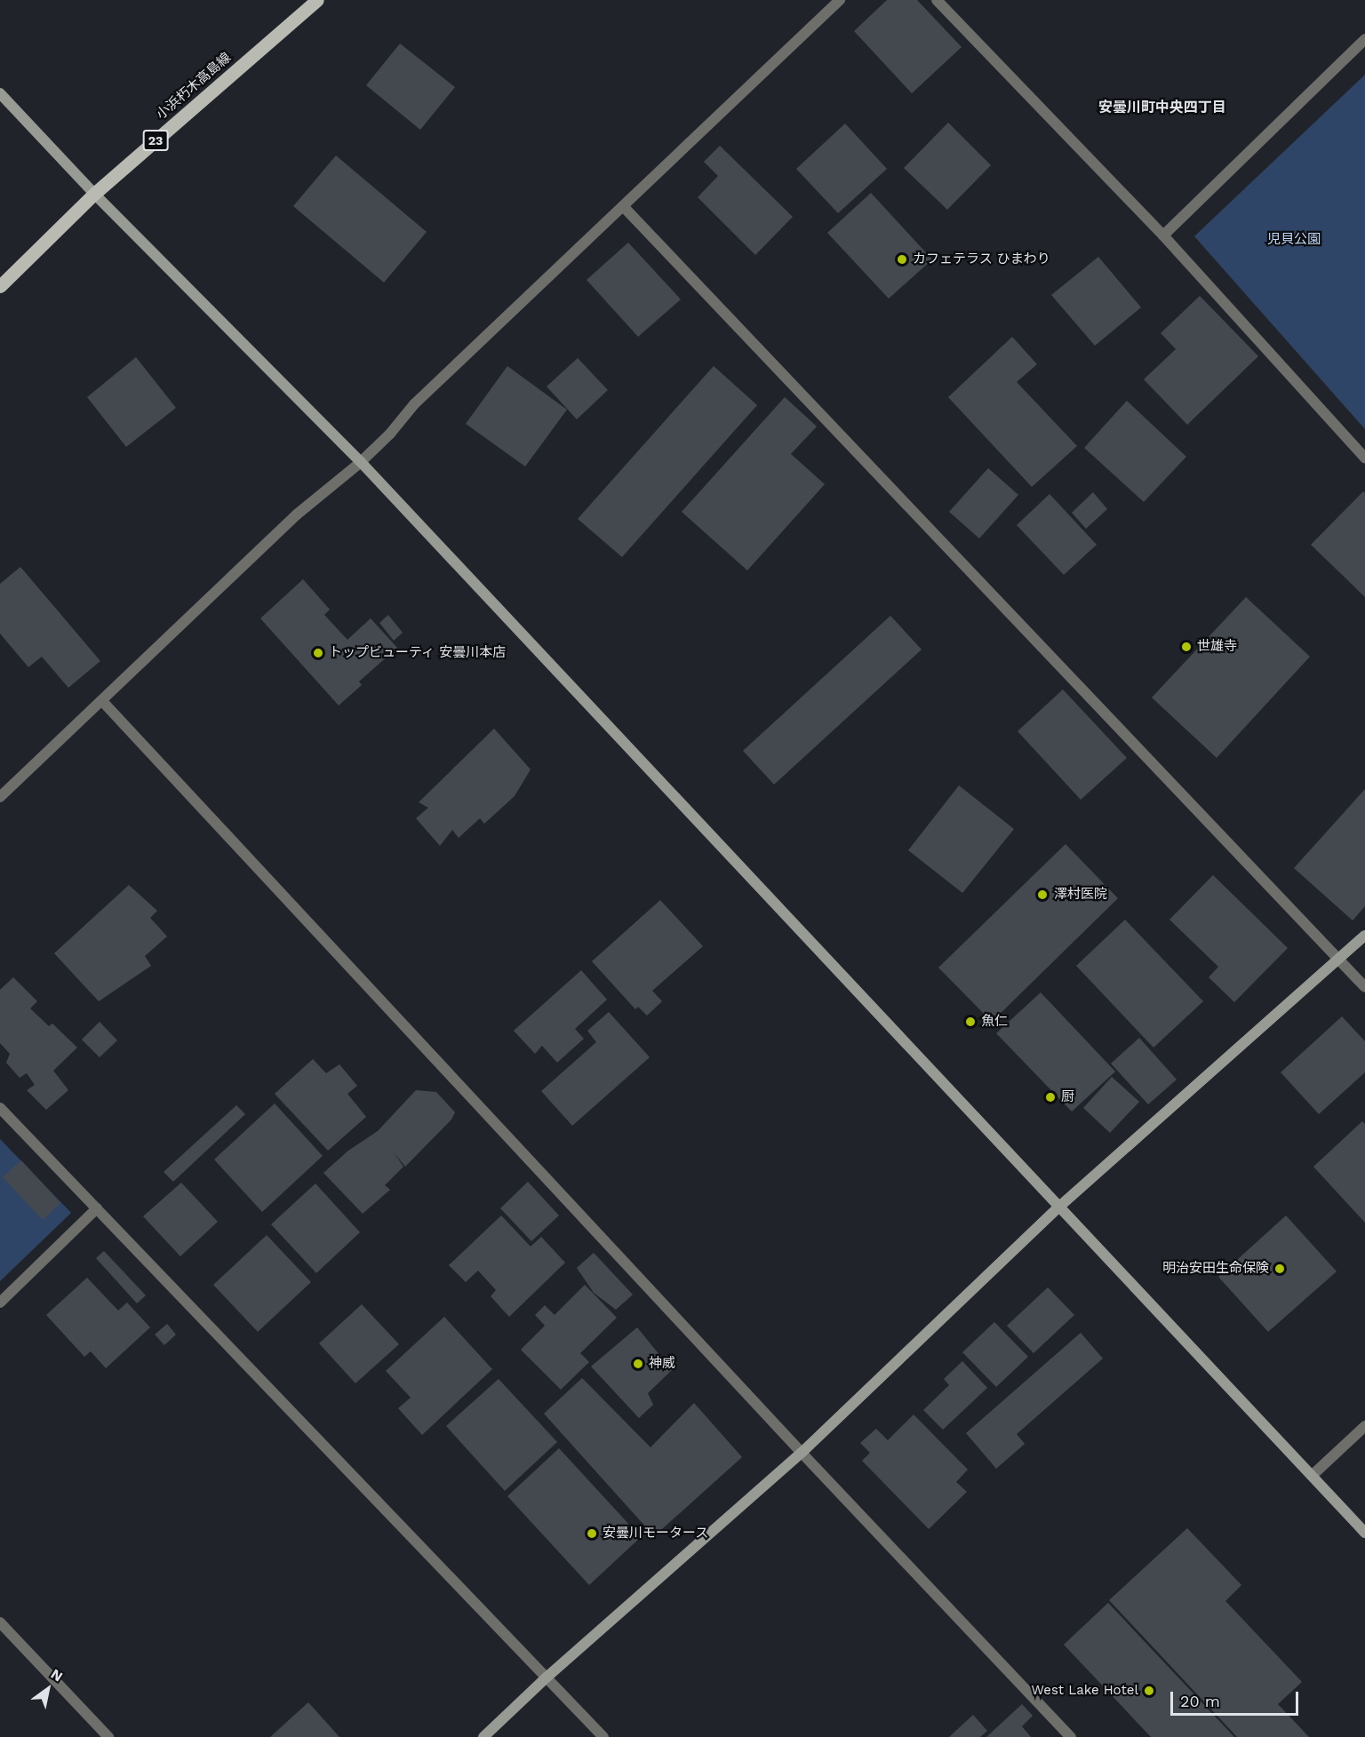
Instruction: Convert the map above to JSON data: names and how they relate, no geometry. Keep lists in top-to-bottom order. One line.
{"streets":{"main road":["小浜朽木高島線","23"]},"districts":["安曇川町中央四丁目"],"parks":["児貝公園"],"places":["カフェテラス ひまわり","世雄寺","トップビューティ 安曇川本店","澤村医院","魚仁","厨","明治安田生命保険","神威","安曇川モータース","West Lake Hotel"],"scale_bar":"20 m","north":"top right"}
